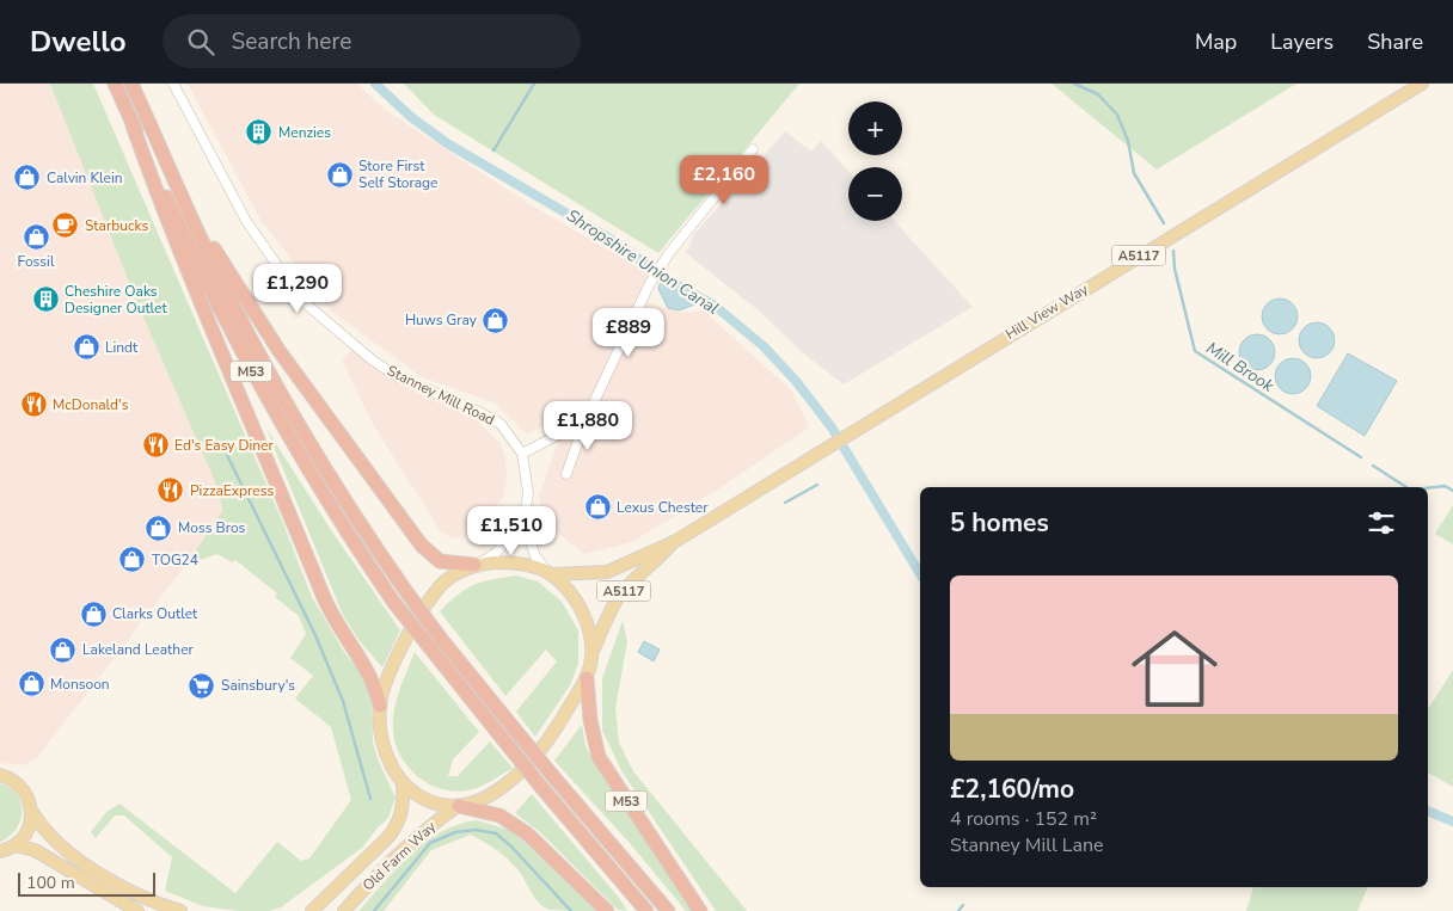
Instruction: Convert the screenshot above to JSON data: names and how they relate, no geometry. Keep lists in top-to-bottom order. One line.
{"streets":{"highway":["M53"],"main road":["A5117","Hill View Way","Old Farm Way"],"street":["Stanney Mill Road"]},"crossings":[["Hill View Way","Stanney Mill Road"],["M53","Old Farm Way"]],"water":["Shropshire Union Canal","Mill Brook"],"places":{"building":["Menzies","Cheshire Oaks Designer Outlet"],"shop":["Store First Self Storage","Calvin Klein","Fossil","Huws Gray","Lindt","Lexus Chester","Moss Bros","TOG24","Clarks Outlet","Lakeland Leather","Monsoon"],"cafe":["Starbucks"],"restaurant":["McDonald's","Ed's Easy Diner","PizzaExpress"],"supermarket":["Sainsbury's"]},"scale_bar":"100 m","page":{"header":"Dwello","search":"Search here","nav":["Map","Layers","Share"],"map_buttons":["+","−"],"price":["£2,160","£1,290","£889","£1,880","£1,510"],"heading":"5 homes","list":[{"name":"£2,160/mo","note":"4 rooms · 152 m² · Stanney Mill Lane"}],"scale":"100 m"}}
